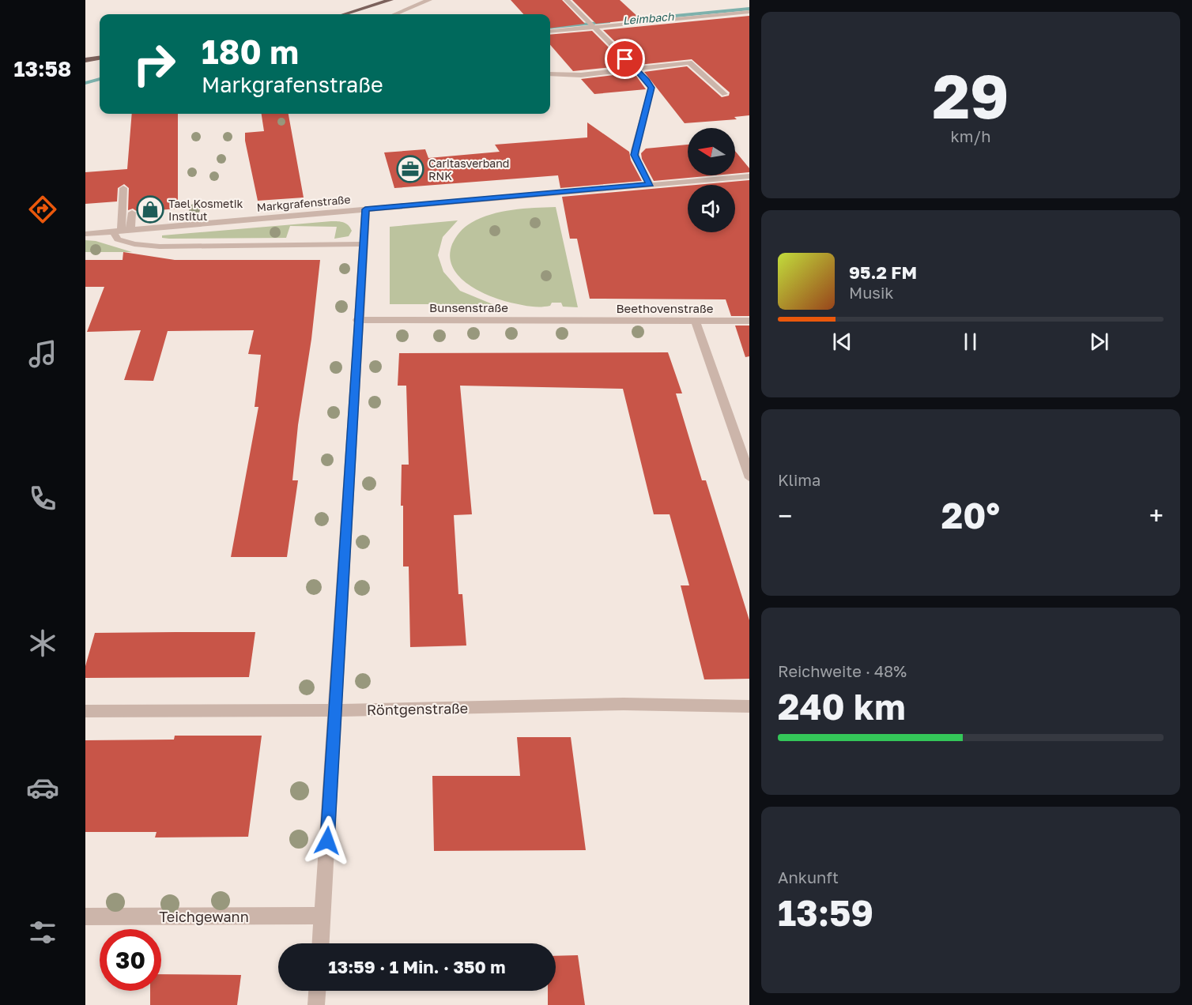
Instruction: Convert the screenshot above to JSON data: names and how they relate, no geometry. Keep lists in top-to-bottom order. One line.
{"streets":{"street":["Markgrafenstraße","Bunsenstraße","Beethovenstraße","Röntgenstraße","Teichgewann"]},"crossings":[["Bunsenstraße","Beethovenstraße"]],"water":["Leimbach"],"places":{"office":["Caritasverband RNK"],"shop":["Tael Kosmetik Institut"]},"north":"left","page":{"tabs":"13:58","tile":[["29","km/h"],"Klima",["Reichweite · 48%","240 km"],["Ankunft","13:59"]],"turn":["180 m","Markgrafenstraße"],"song":["95.2 FM","Musik"],"heat":["−","20°","+"],"limit":"30","trip":"13:59 · 1 Min. · 350 m"}}
